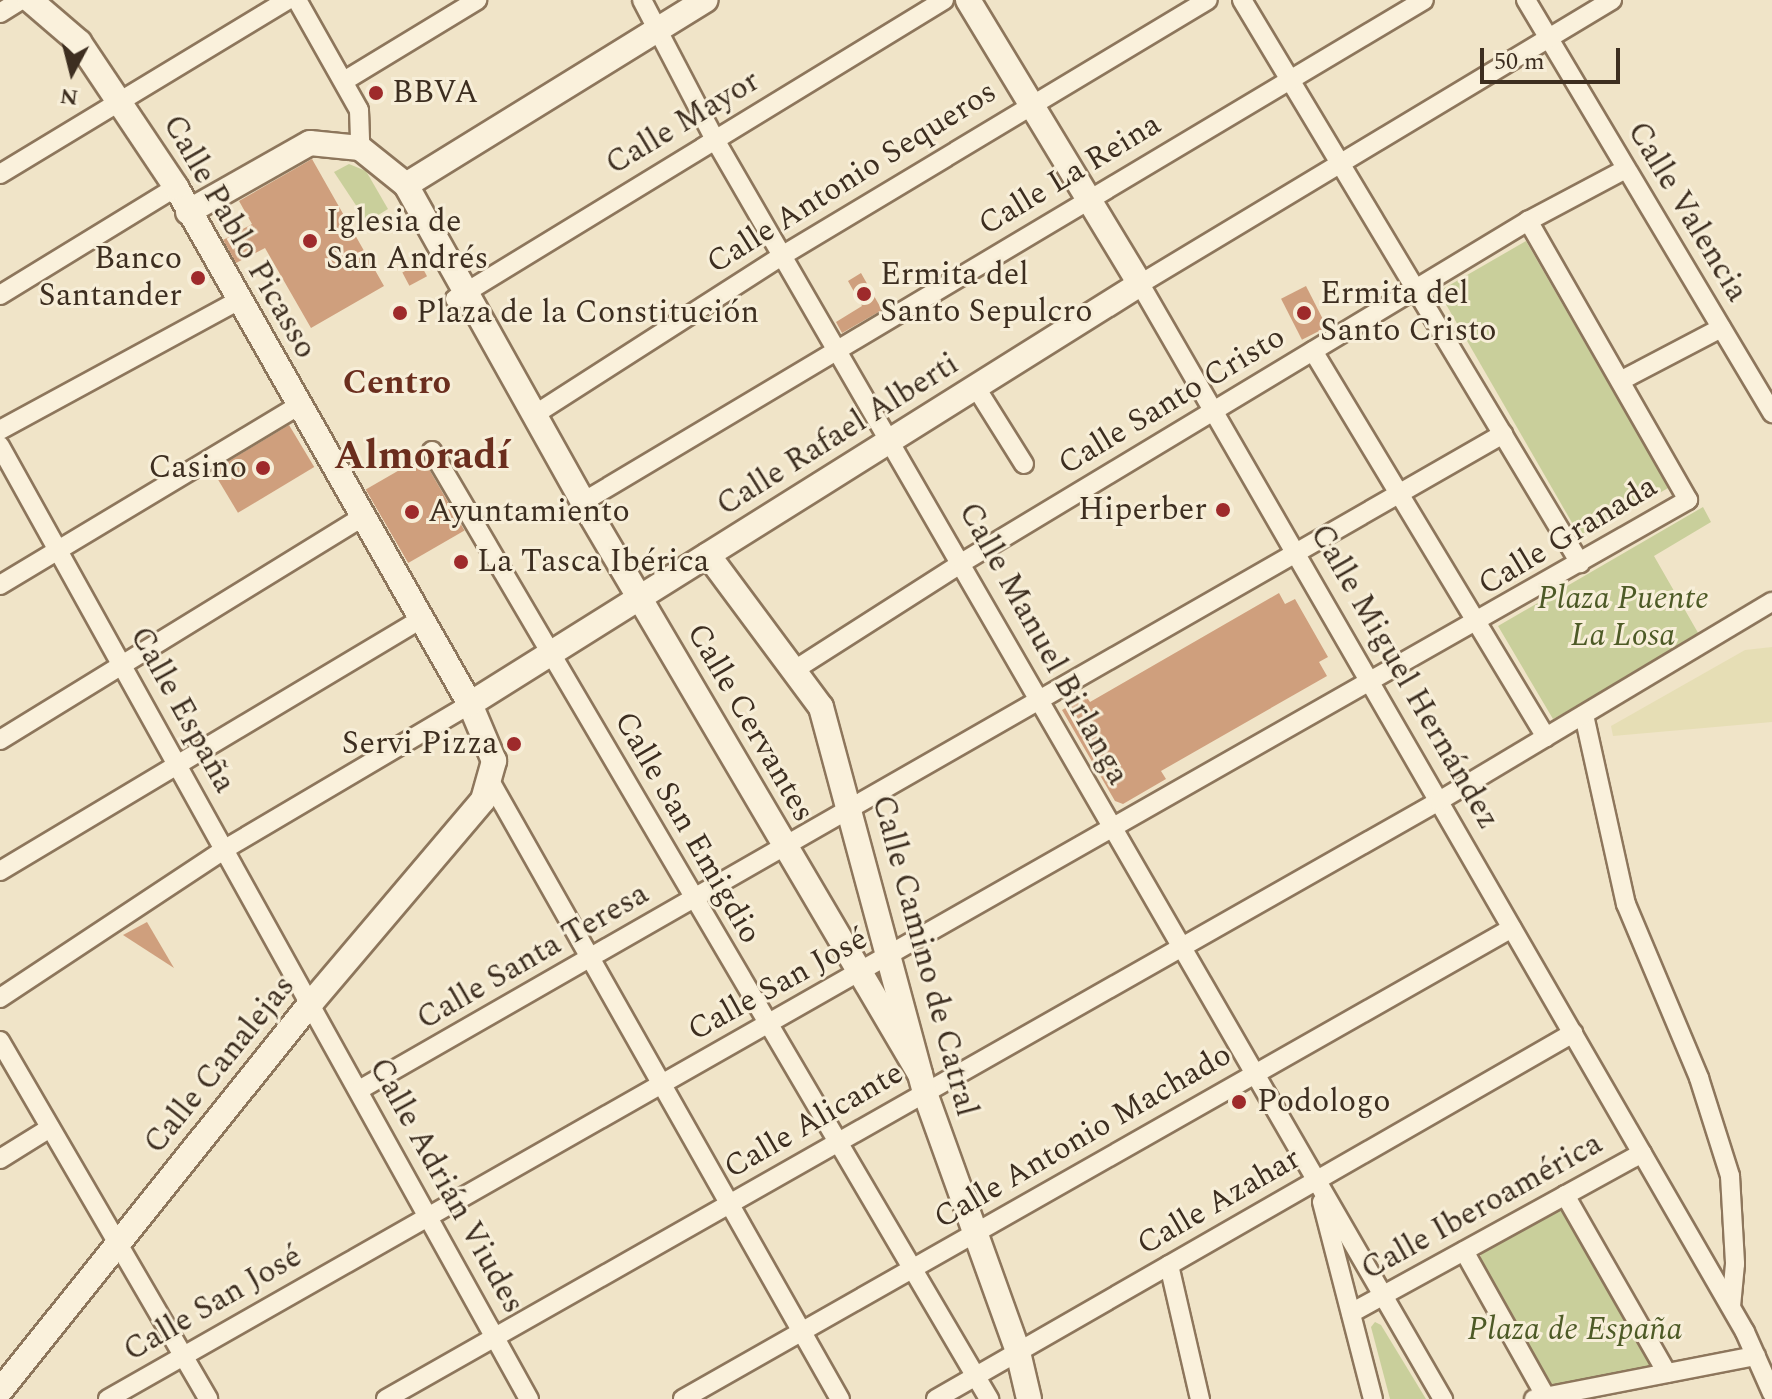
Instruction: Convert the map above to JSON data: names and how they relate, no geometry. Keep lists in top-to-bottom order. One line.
{"streets":{"main road":["Calle Pablo Picasso","Calle Rafael Alberti","Calle Miguel Hernández","Calle Cervantes","Calle Camino de Catral","Calle Canalejas"],"street":["Calle Mayor","Calle La Reina","Calle Antonio Sequeros","Calle Valencia","Calle Santo Cristo","Calle Granada","Calle Manuel Birlanga","Calle España","Calle San Emigdio","Calle Santa Teresa","Calle San José","Calle Alicante","Calle Antonio Machado","Calle Adrián Viudes","Calle Azahar","Calle Iberoamérica"]},"crossings":[["Calle Mayor","Calle Manuel Birlanga"],["Calle La Reina","Calle Manuel Birlanga"],["Calle La Reina","Calle Miguel Hernández"],["Calle La Reina","Calle Cervantes"],["Calle Antonio Sequeros","Calle Manuel Birlanga"],["Calle Antonio Sequeros","Calle Miguel Hernández"],["Calle Antonio Sequeros","Calle Cervantes"],["Calle Valencia","Calle Santo Cristo"],["Calle Valencia","Calle Rafael Alberti"],["Calle Pablo Picasso","Calle Rafael Alberti"],["Calle Pablo Picasso","Calle Canalejas"],["Calle Santo Cristo","Calle Manuel Birlanga"],["Calle Santo Cristo","Calle Miguel Hernández"],["Calle Santo Cristo","Calle Camino de Catral"],["Calle Rafael Alberti","Calle Manuel Birlanga"],["Calle Rafael Alberti","Calle Miguel Hernández"],["Calle Rafael Alberti","Calle Cervantes"],["Calle Rafael Alberti","Calle San Emigdio"],["Calle Rafael Alberti","Calle Camino de Catral"],["Calle Granada","Calle San José"],["Calle Manuel Birlanga","Calle Santa Teresa"],["Calle Manuel Birlanga","Calle San José"],["Calle Manuel Birlanga","Calle Alicante"],["Calle Manuel Birlanga","Calle Antonio Machado"],["Calle Manuel Birlanga","Calle Azahar"],["Calle Manuel Birlanga","Calle Iberoamérica"],["Calle Miguel Hernández","Calle Santa Teresa"],["Calle Miguel Hernández","Calle San José"],["Calle Miguel Hernández","Calle Alicante"],["Calle Miguel Hernández","Calle Antonio Machado"],["Calle Miguel Hernández","Calle Azahar"],["Calle Miguel Hernández","Calle Iberoamérica"],["Calle España","Calle Canalejas"],["Calle España","Calle Adrián Viudes"],["Calle Cervantes","Calle Camino de Catral"],["Calle Cervantes","Calle Santa Teresa"],["Calle Cervantes","Calle San José"],["Calle Cervantes","Calle Alicante"],["Calle San Emigdio","Calle Santa Teresa"],["Calle San Emigdio","Calle San José"],["Calle San Emigdio","Calle Alicante"],["Calle San Emigdio","Calle Antonio Machado"],["Calle San Emigdio","Calle Azahar"],["Calle Camino de Catral","Calle Santa Teresa"],["Calle Camino de Catral","Calle San José"],["Calle Camino de Catral","Calle Alicante"],["Calle Camino de Catral","Calle Antonio Machado"],["Calle Camino de Catral","Calle Azahar"],["Calle Santa Teresa","Calle Adrián Viudes"],["Calle San José","Calle Adrián Viudes"],["Calle Canalejas","Calle Adrián Viudes"],["Calle Alicante","Calle Adrián Viudes"]],"districts":["Centro","Almoradí"],"parks":["Plaza Puente La Losa","Plaza de España"],"places":["BBVA","Iglesia de San Andrés","Banco Santander","Ermita del Santo Sepulcro","Plaza de la Constitución","Ermita del Santo Cristo","Casino","Hiperber","Ayuntamiento","La Tasca Ibérica","Servi Pizza","Podologo"],"scale_bar":"50 m","north":"bottom"}
